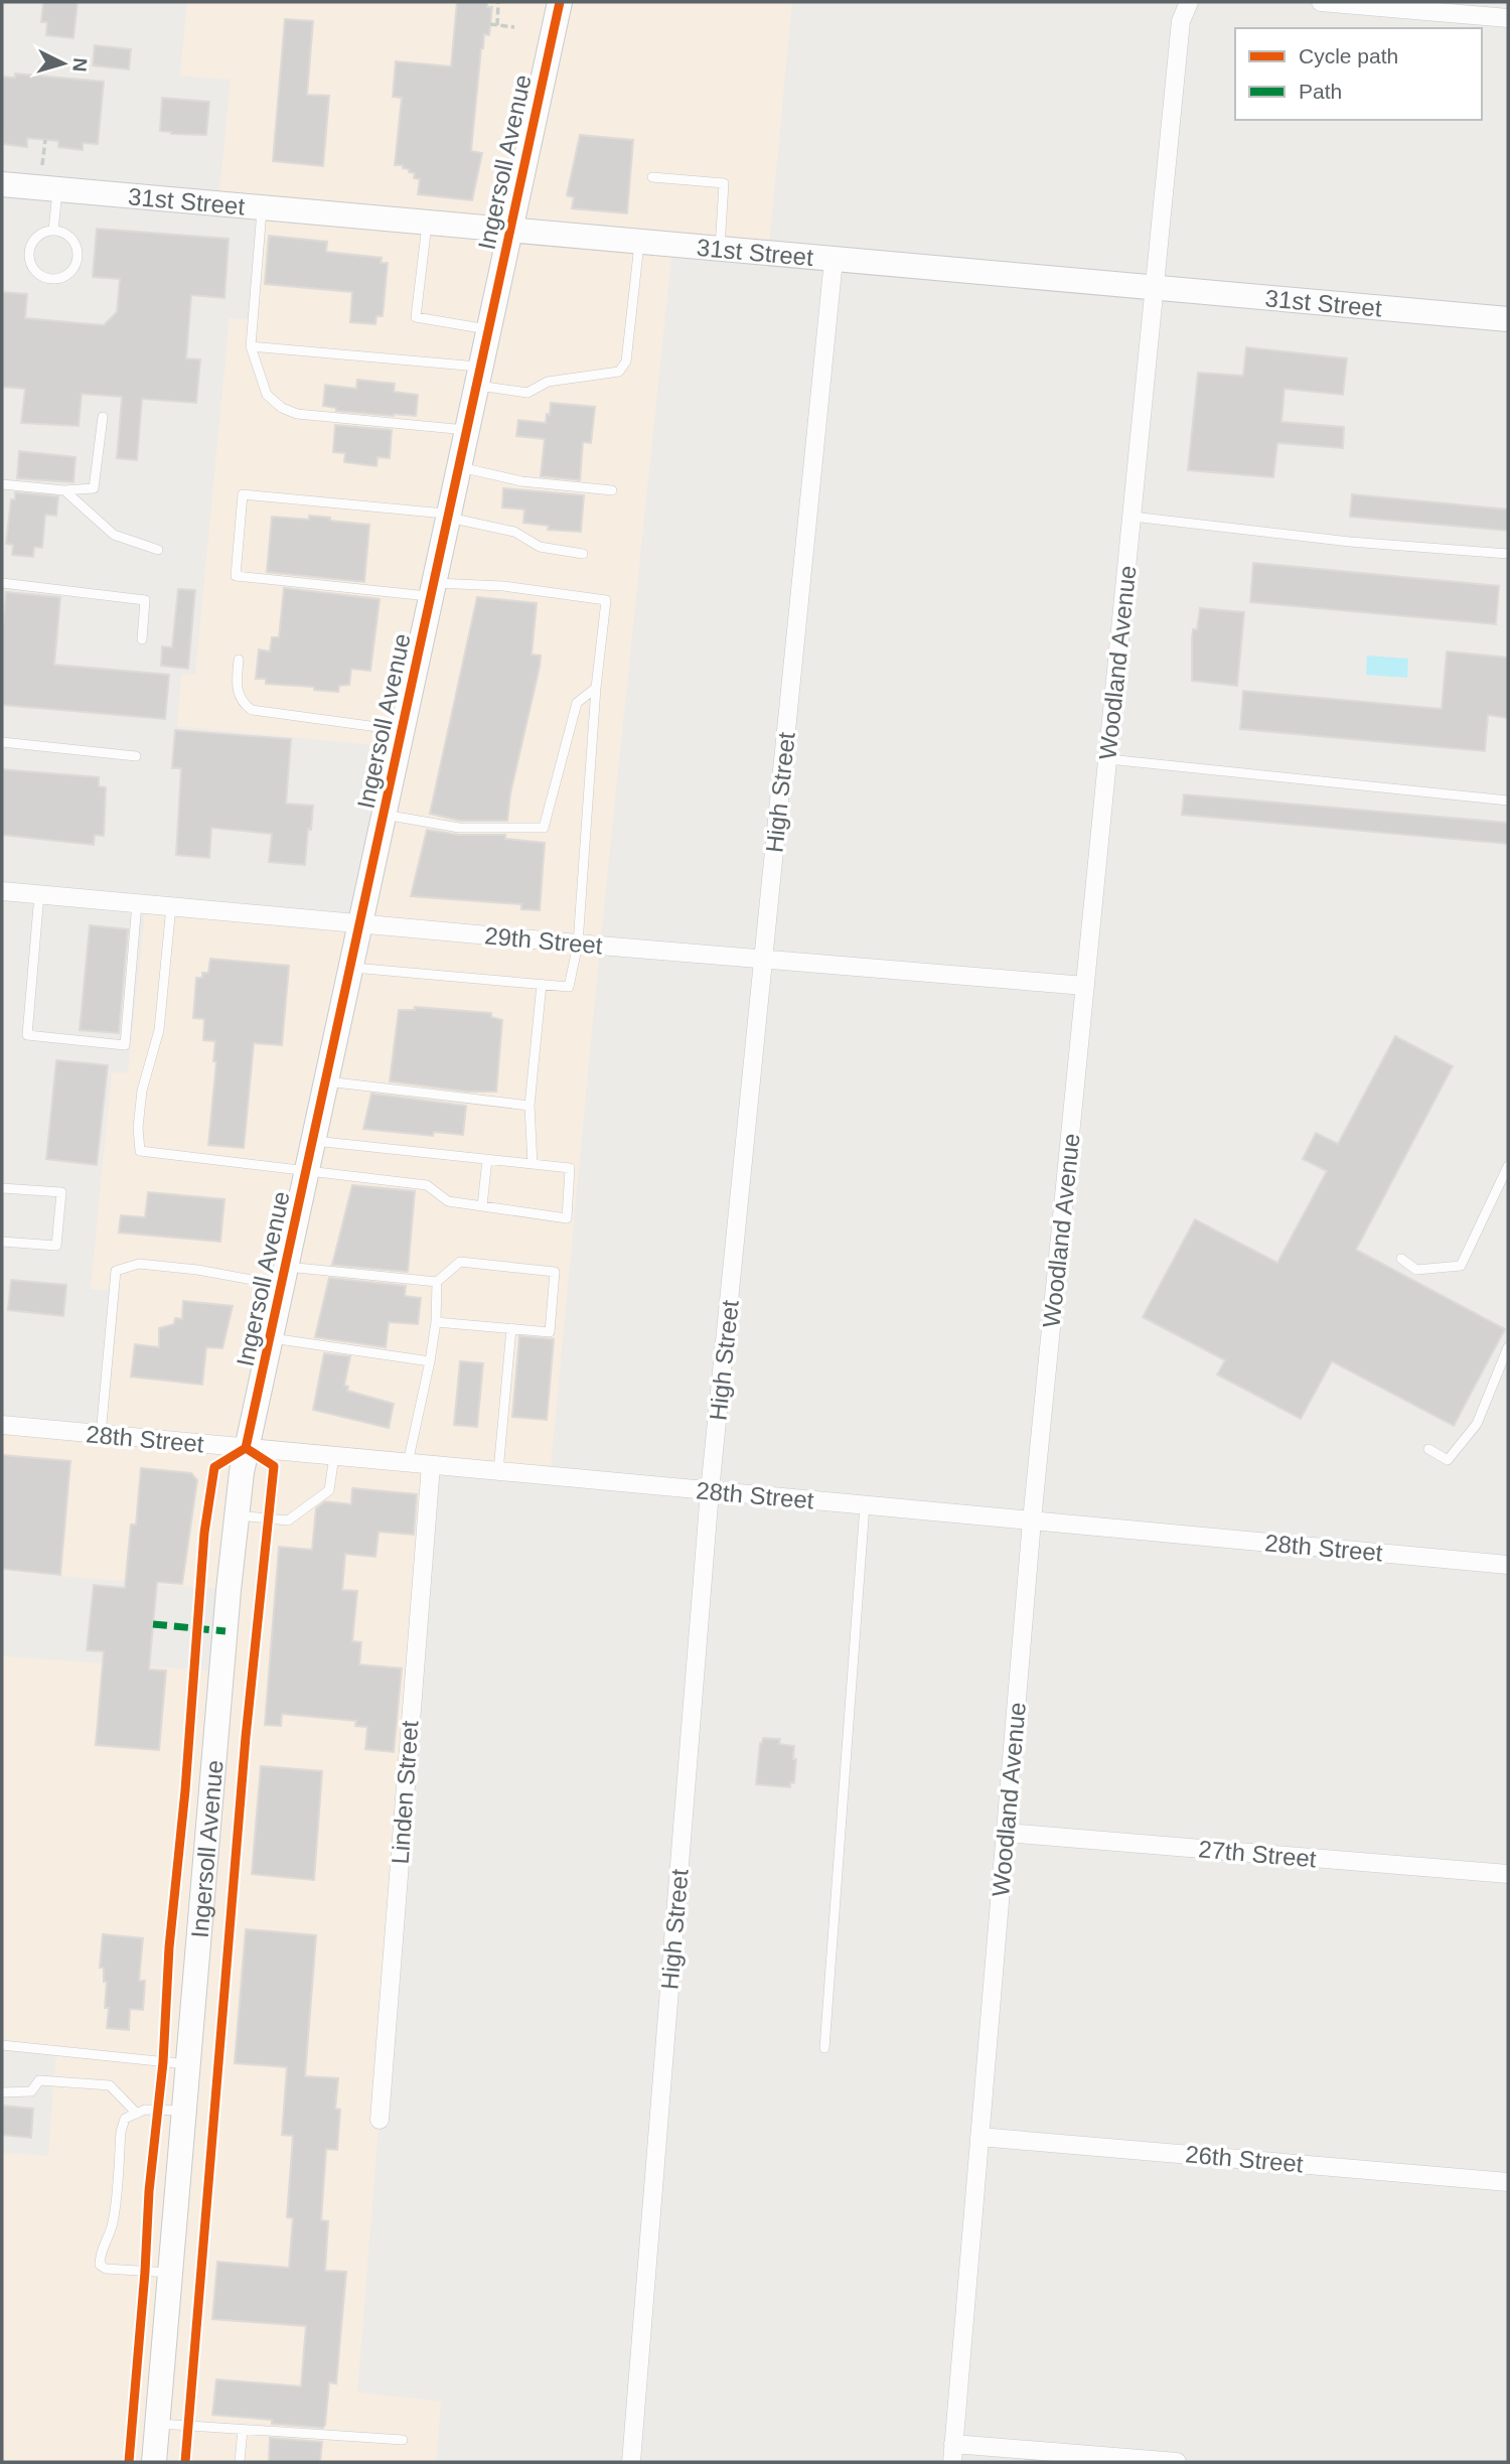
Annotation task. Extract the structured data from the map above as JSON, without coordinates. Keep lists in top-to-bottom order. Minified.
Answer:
{"streets":{"main road":["Ingersoll Avenue","31st Street"],"street":["Woodland Avenue","High Street","29th Street","28th Street","Linden Street","27th Street","26th Street"]},"crossings":[["Ingersoll Avenue","31st Street"],["Ingersoll Avenue","29th Street"],["Ingersoll Avenue","28th Street"],["31st Street","Woodland Avenue"],["31st Street","High Street"],["Woodland Avenue","29th Street"],["Woodland Avenue","28th Street"],["Woodland Avenue","27th Street"],["Woodland Avenue","26th Street"],["High Street","29th Street"],["High Street","28th Street"],["28th Street","Linden Street"]],"legend":["Cycle path","Path"],"north":"right"}
